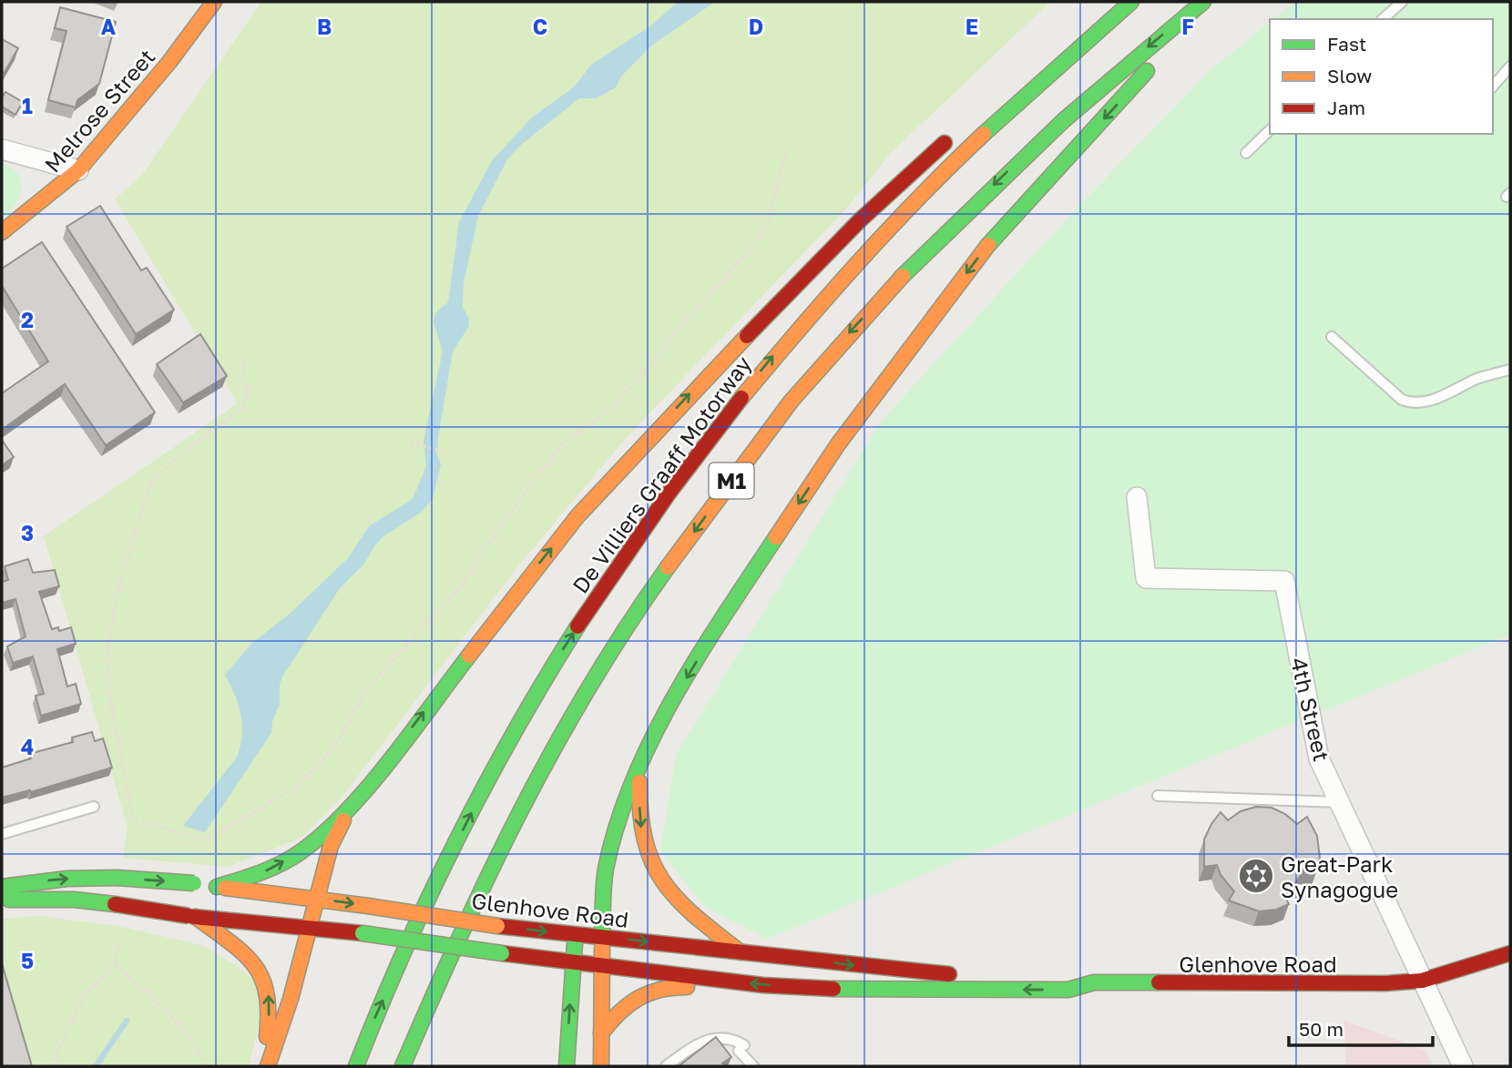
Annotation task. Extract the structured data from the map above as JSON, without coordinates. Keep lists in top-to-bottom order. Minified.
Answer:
{"streets":{"main road":["Melrose Street","De Villiers Graaff Motorway","M1","Glenhove Road"],"street":["4th Street"]},"crossings":[["4th Street","Glenhove Road"]],"places":{"synagogue":["Great-Park Synagogue"]},"legend":["Fast","Slow","Jam"],"scale_bar":"50 m","grid":{"columns":["A","B","C","D","E","F"],"rows":["1","2","3","4","5"]}}
